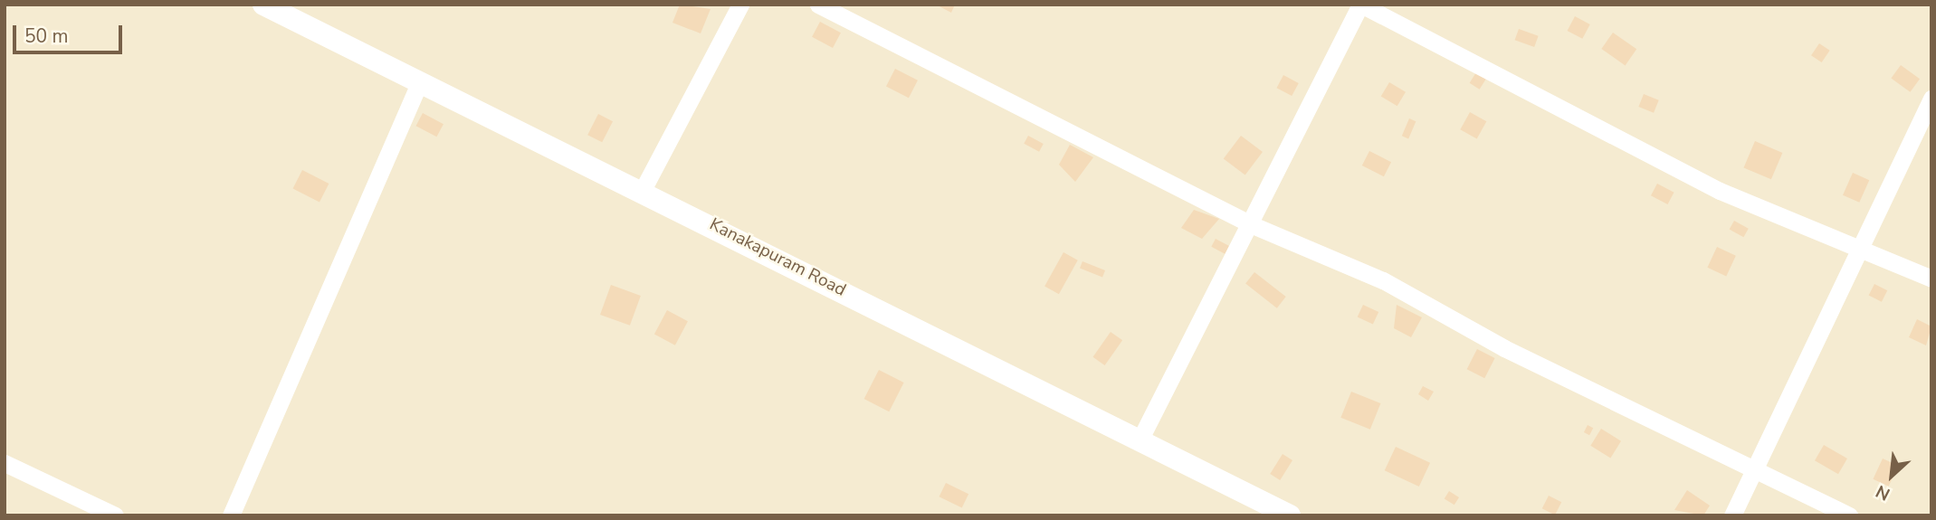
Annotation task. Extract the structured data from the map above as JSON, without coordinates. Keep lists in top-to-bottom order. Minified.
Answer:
{"streets":{"street":["Kanakapuram Road"]},"scale_bar":"50 m","north":"bottom left"}
